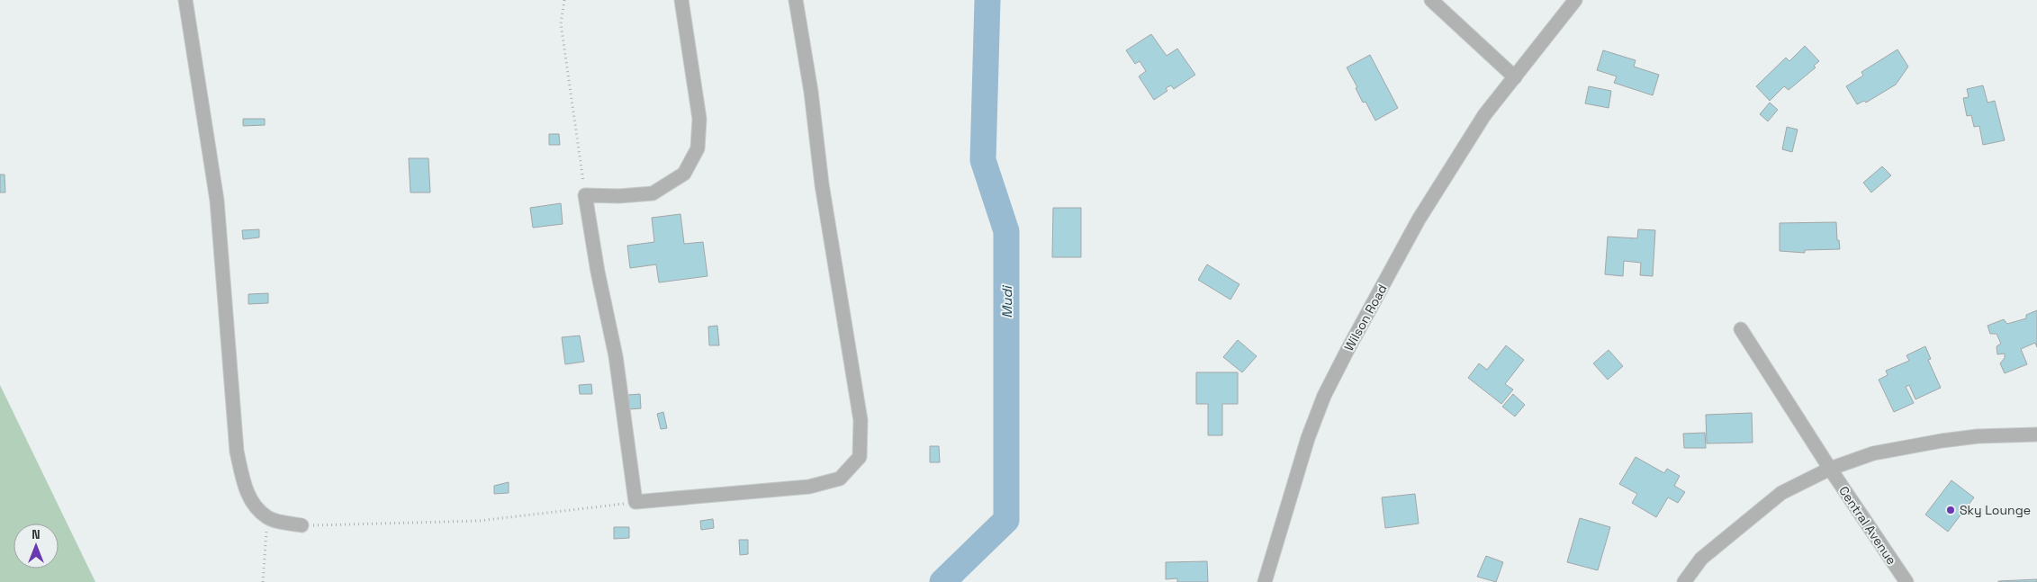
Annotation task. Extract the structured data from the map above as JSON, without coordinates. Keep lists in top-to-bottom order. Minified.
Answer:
{"streets":{"street":["Wilson Road","Central Avenue"]},"water":["Mudi"],"places":["Sky Lounge"],"north":"top"}
